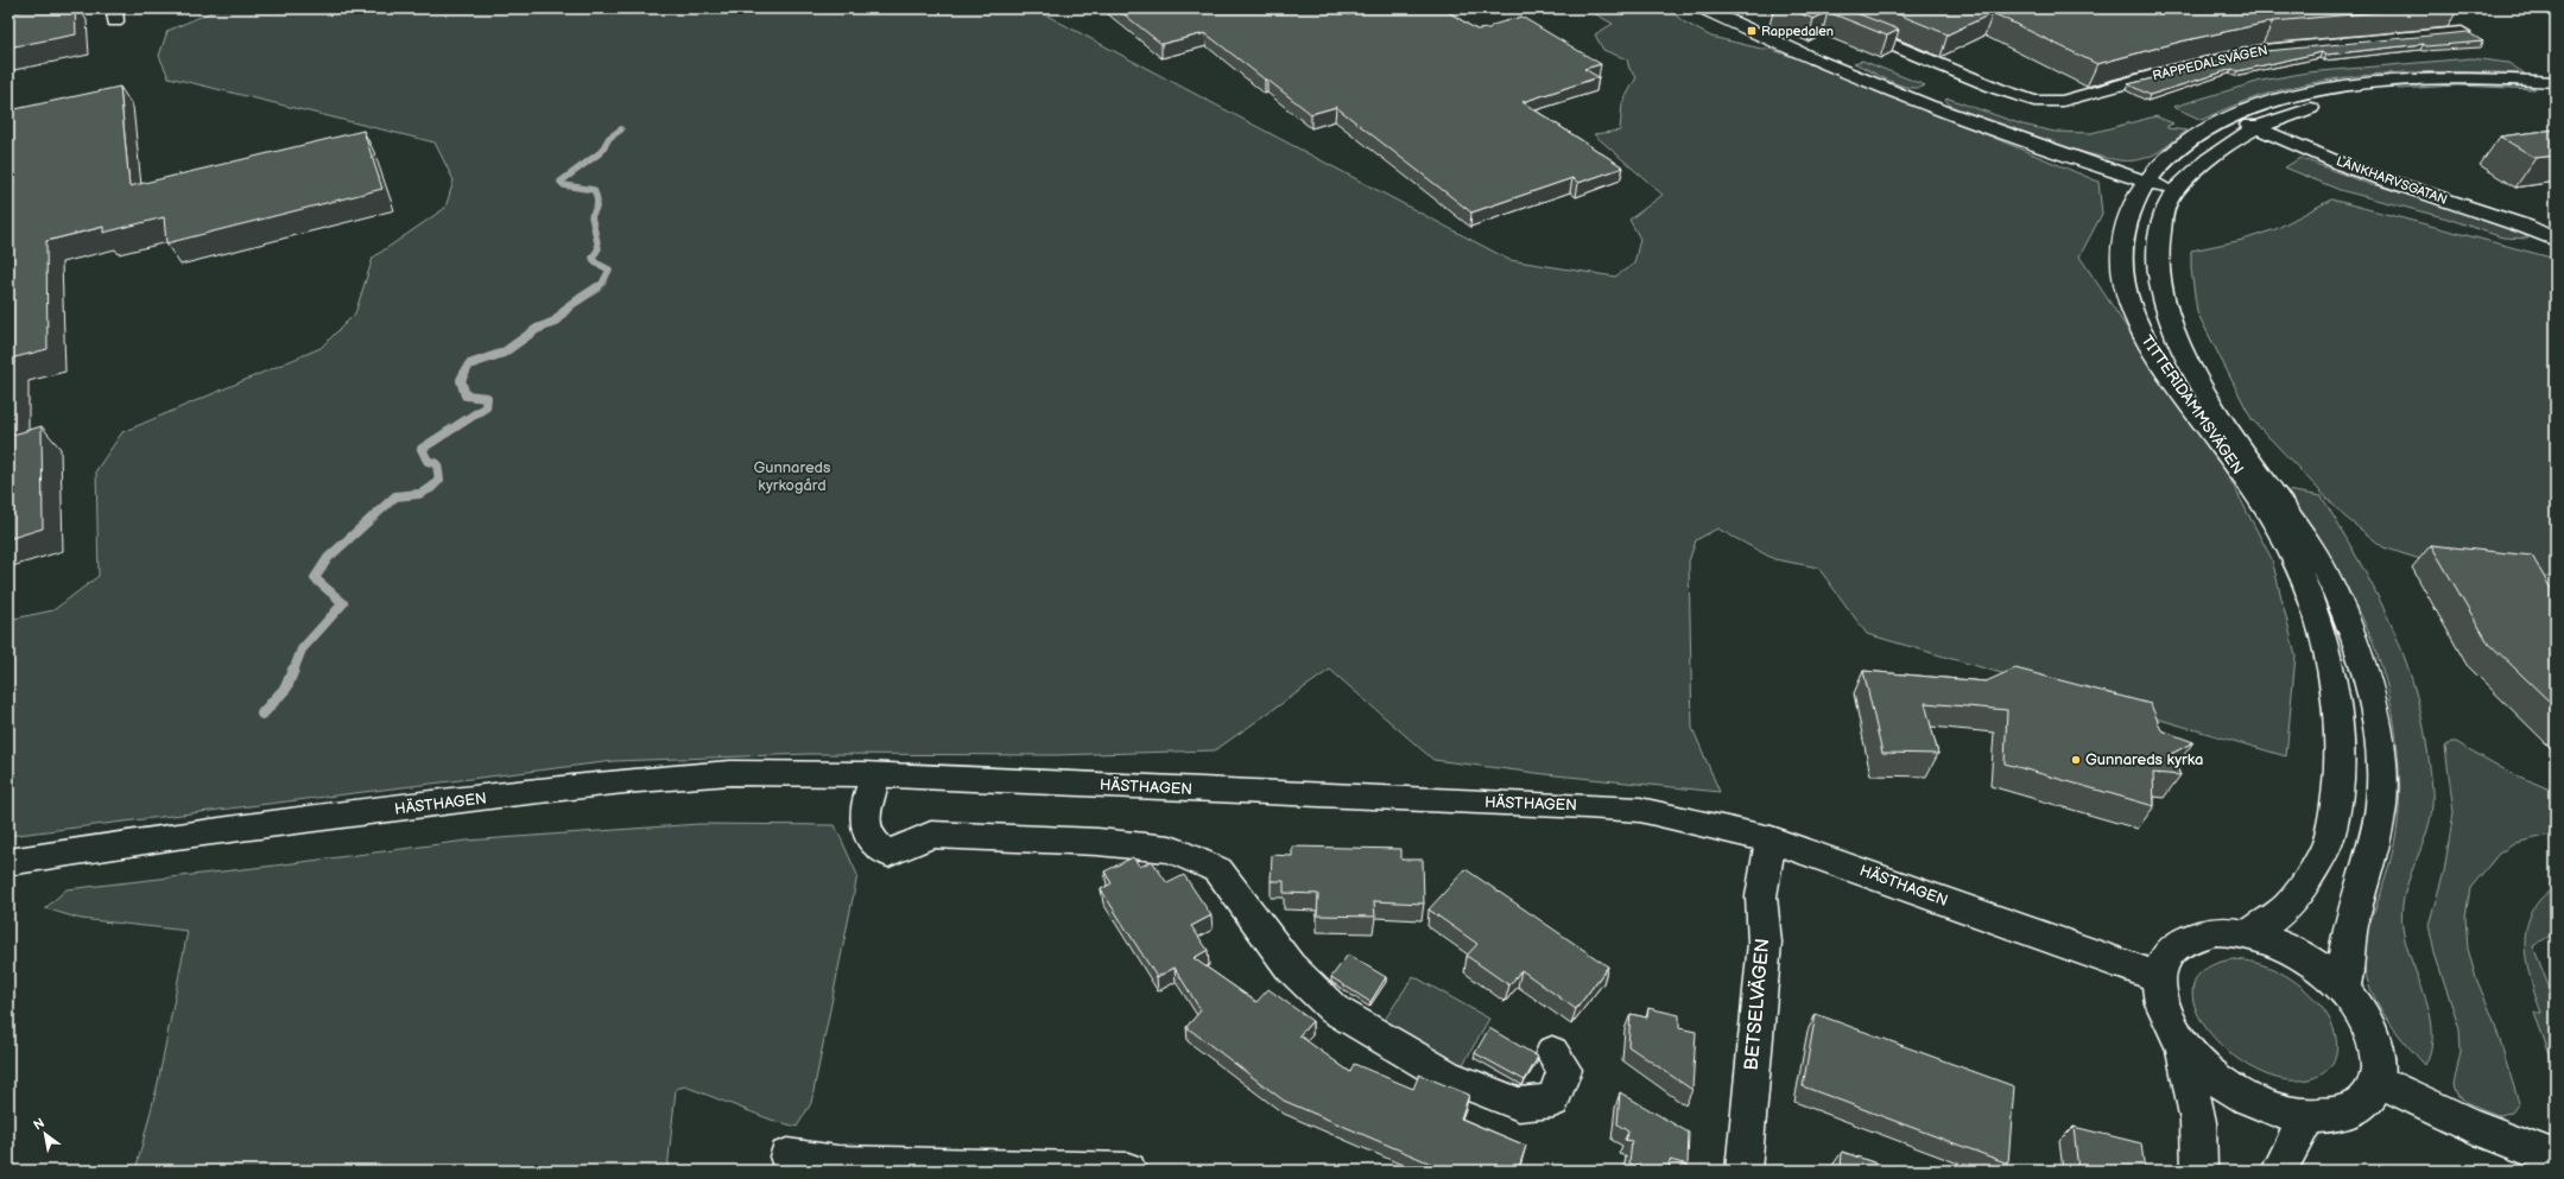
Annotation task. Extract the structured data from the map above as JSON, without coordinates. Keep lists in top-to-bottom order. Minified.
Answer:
{"streets":{"street":["RAPPEDALSVÄGEN","LÄNKHARVSGATAN","TITTERIDAMMSVÄGEN","HÄSTHAGEN","BETSELVÄGEN"]},"crossings":[["LÄNKHARVSGATAN","TITTERIDAMMSVÄGEN"],["HÄSTHAGEN","BETSELVÄGEN"]],"parks":["Gunnareds kyrkogård"],"places":{"transit":["Rappedalen"],"other":["Gunnareds kyrka"]},"north":"top left"}
